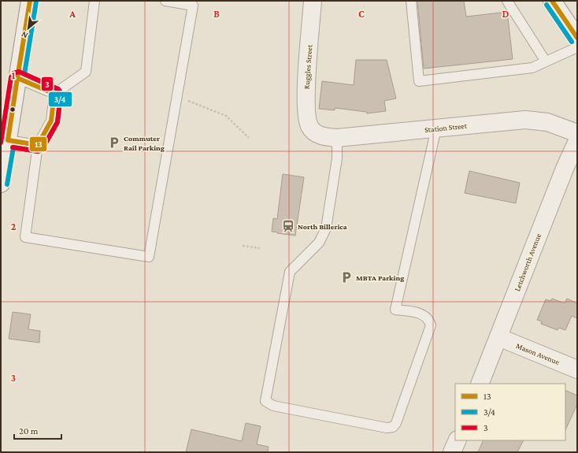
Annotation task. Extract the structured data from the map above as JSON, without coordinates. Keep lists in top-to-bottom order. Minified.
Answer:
{"streets":{"street":["Ruggles Street","Station Street","Letchworth Avenue","Mason Avenue"]},"crossings":[["Ruggles Street","Station Street"],["Letchworth Avenue","Mason Avenue"]],"places":{"parking":["Commuter Rail Parking","MBTA Parking"],"station":["North Billerica"]},"lines":["transit line 13","transit line 3/4","transit line 3"],"legend":["13","3/4","3"],"scale_bar":"20 m","north":"bottom left","grid":{"columns":["A","B","C","D"],"rows":["1","2","3"]}}
